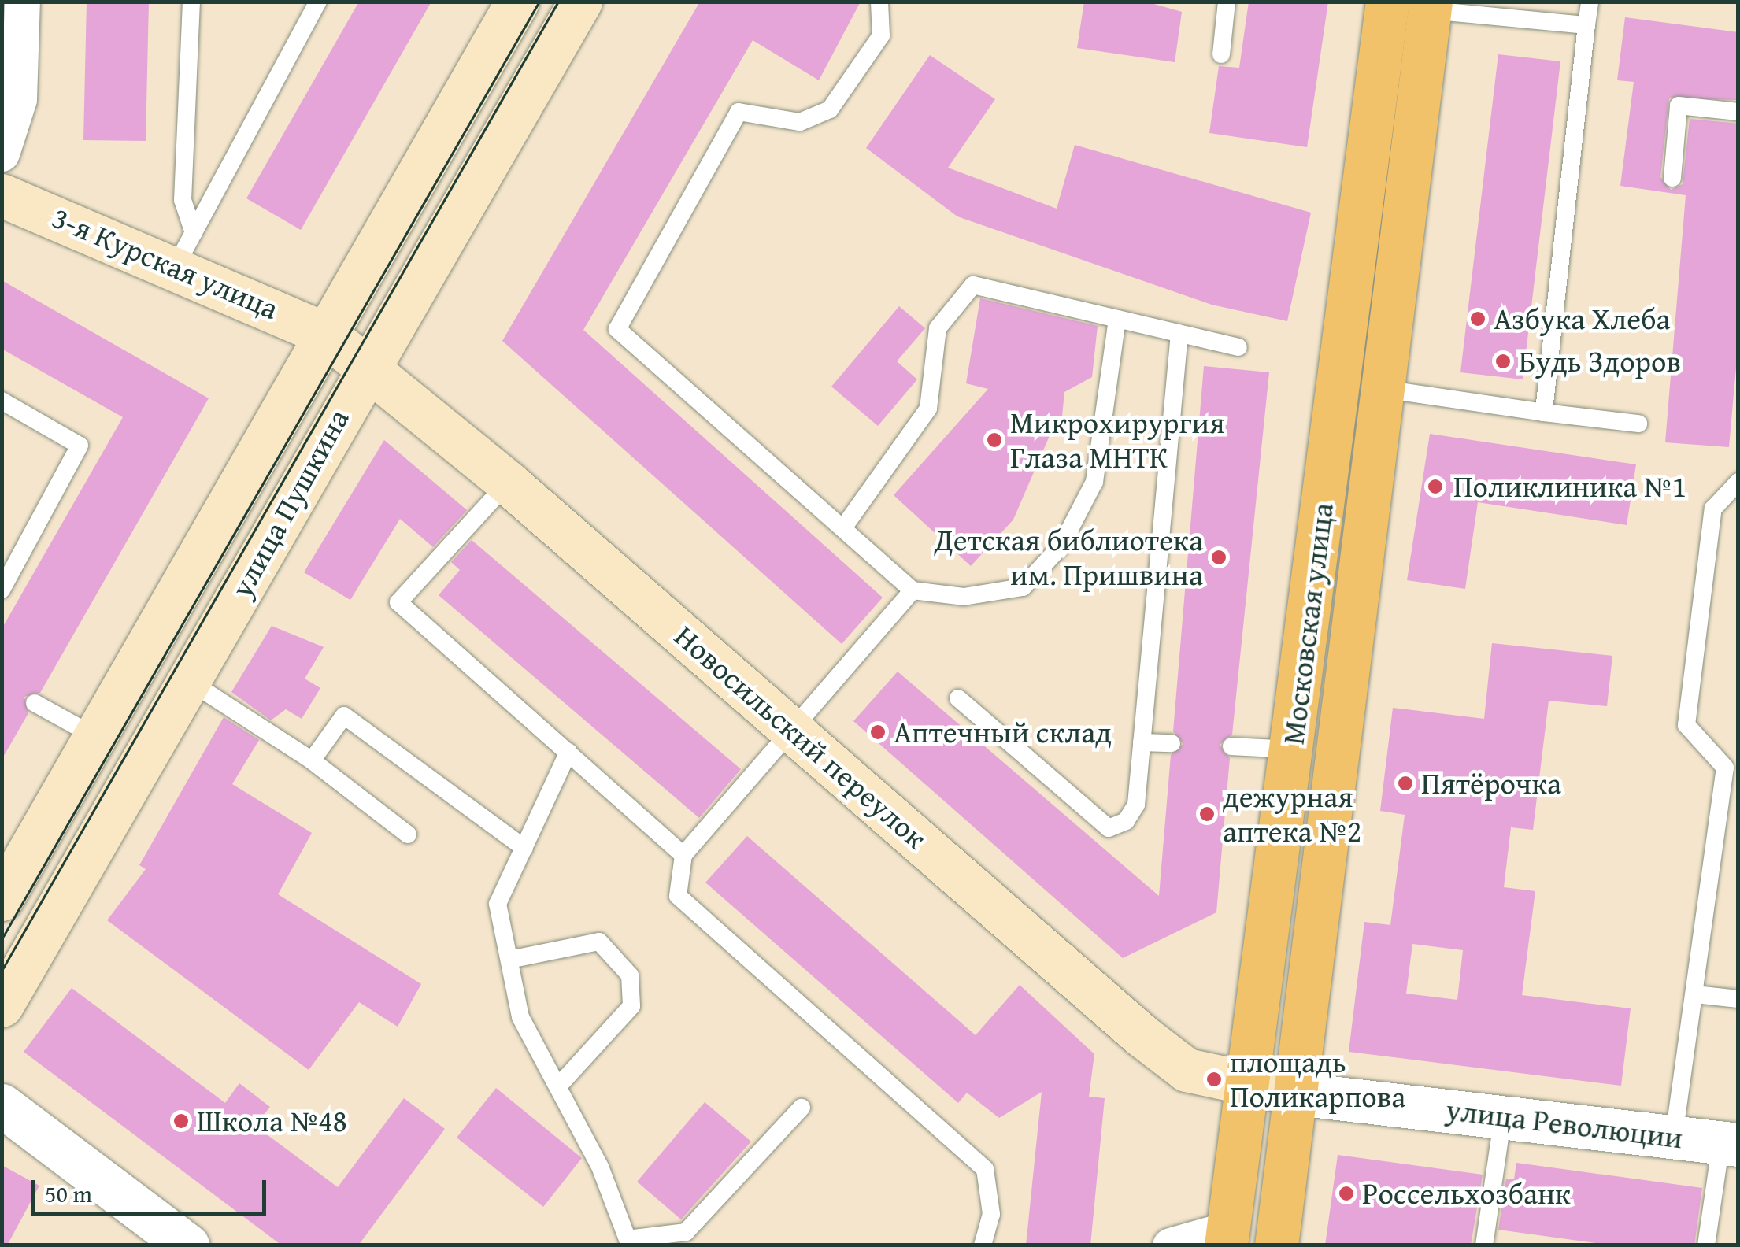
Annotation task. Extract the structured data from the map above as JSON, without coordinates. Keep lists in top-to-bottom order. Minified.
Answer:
{"streets":{"main road":["3-я Курская улица","улица Пушкина","Московская улица","Новосильский переулок"],"street":["улица Революции"]},"crossings":[["3-я Курская улица","улица Пушкина"],["3-я Курская улица","Новосильский переулок"],["улица Пушкина","Новосильский переулок"],["Московская улица","Новосильский переулок"],["Московская улица","улица Революции"],["Новосильский переулок","улица Революции"]],"places":["Азбука Хлеба","Будь Здоров","Микрохирургия Глаза МНТК","Поликлиника №1","Детская библиотека им. Пришвина","Аптечный склад","Пятёрочка","дежурная аптека №2","площадь Поликарпова","Школа №48","Россельхозбанк"],"scale_bar":"50 m"}
